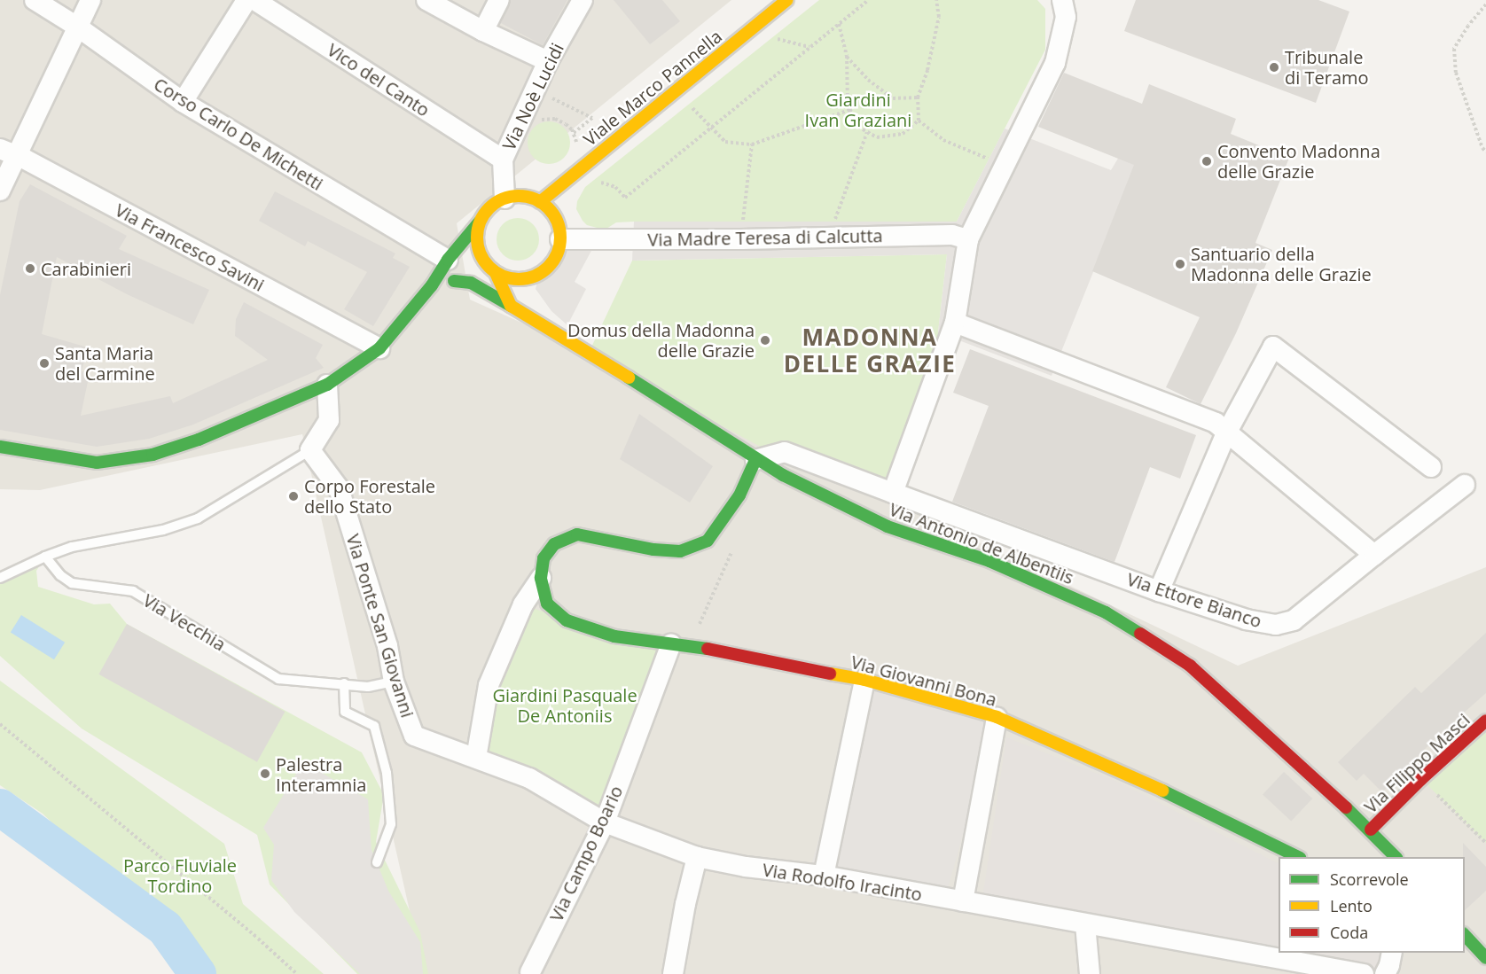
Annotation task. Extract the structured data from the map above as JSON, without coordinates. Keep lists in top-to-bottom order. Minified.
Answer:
{"streets":{"main road":["Viale Marco Pannella","Via Antonio de Albentiis","Via Giovanni Bona","Via Filippo Masci"],"street":["Vico del Canto","Via Noè Lucidi","Corso Carlo De Michetti","Via Madre Teresa di Calcutta","Via Francesco Savini","Via Ettore Bianco","Via Ponte San Giovanni","Via Campo Boario","Via Rodolfo Iracinto"],"lane":["Via Vecchia"]},"crossings":[["Vico del Canto","Via Noè Lucidi"],["Viale Marco Pannella","Via Noè Lucidi"],["Viale Marco Pannella","Via Madre Teresa di Calcutta"],["Via Noè Lucidi","Via Madre Teresa di Calcutta"],["Via Antonio de Albentiis","Via Ettore Bianco"],["Via Antonio de Albentiis","Via Filippo Masci"],["Via Vecchia","Via Ponte San Giovanni"],["Via Ponte San Giovanni","Via Campo Boario"],["Via Ponte San Giovanni","Via Rodolfo Iracinto"],["Via Giovanni Bona","Via Campo Boario"],["Via Campo Boario","Via Rodolfo Iracinto"]],"districts":["MADONNA DELLE GRAZIE"],"parks":["Giardini Ivan Graziani","Giardini Pasquale De Antoniis","Parco Fluviale Tordino"],"places":["Tribunale di Teramo","Convento Madonna delle Grazie","Santuario della Madonna delle Grazie","Carabinieri","Domus della Madonna delle Grazie","Santa Maria del Carmine","Corpo Forestale dello Stato","Palestra Interamnia"],"legend":["Scorrevole","Lento","Coda"]}
